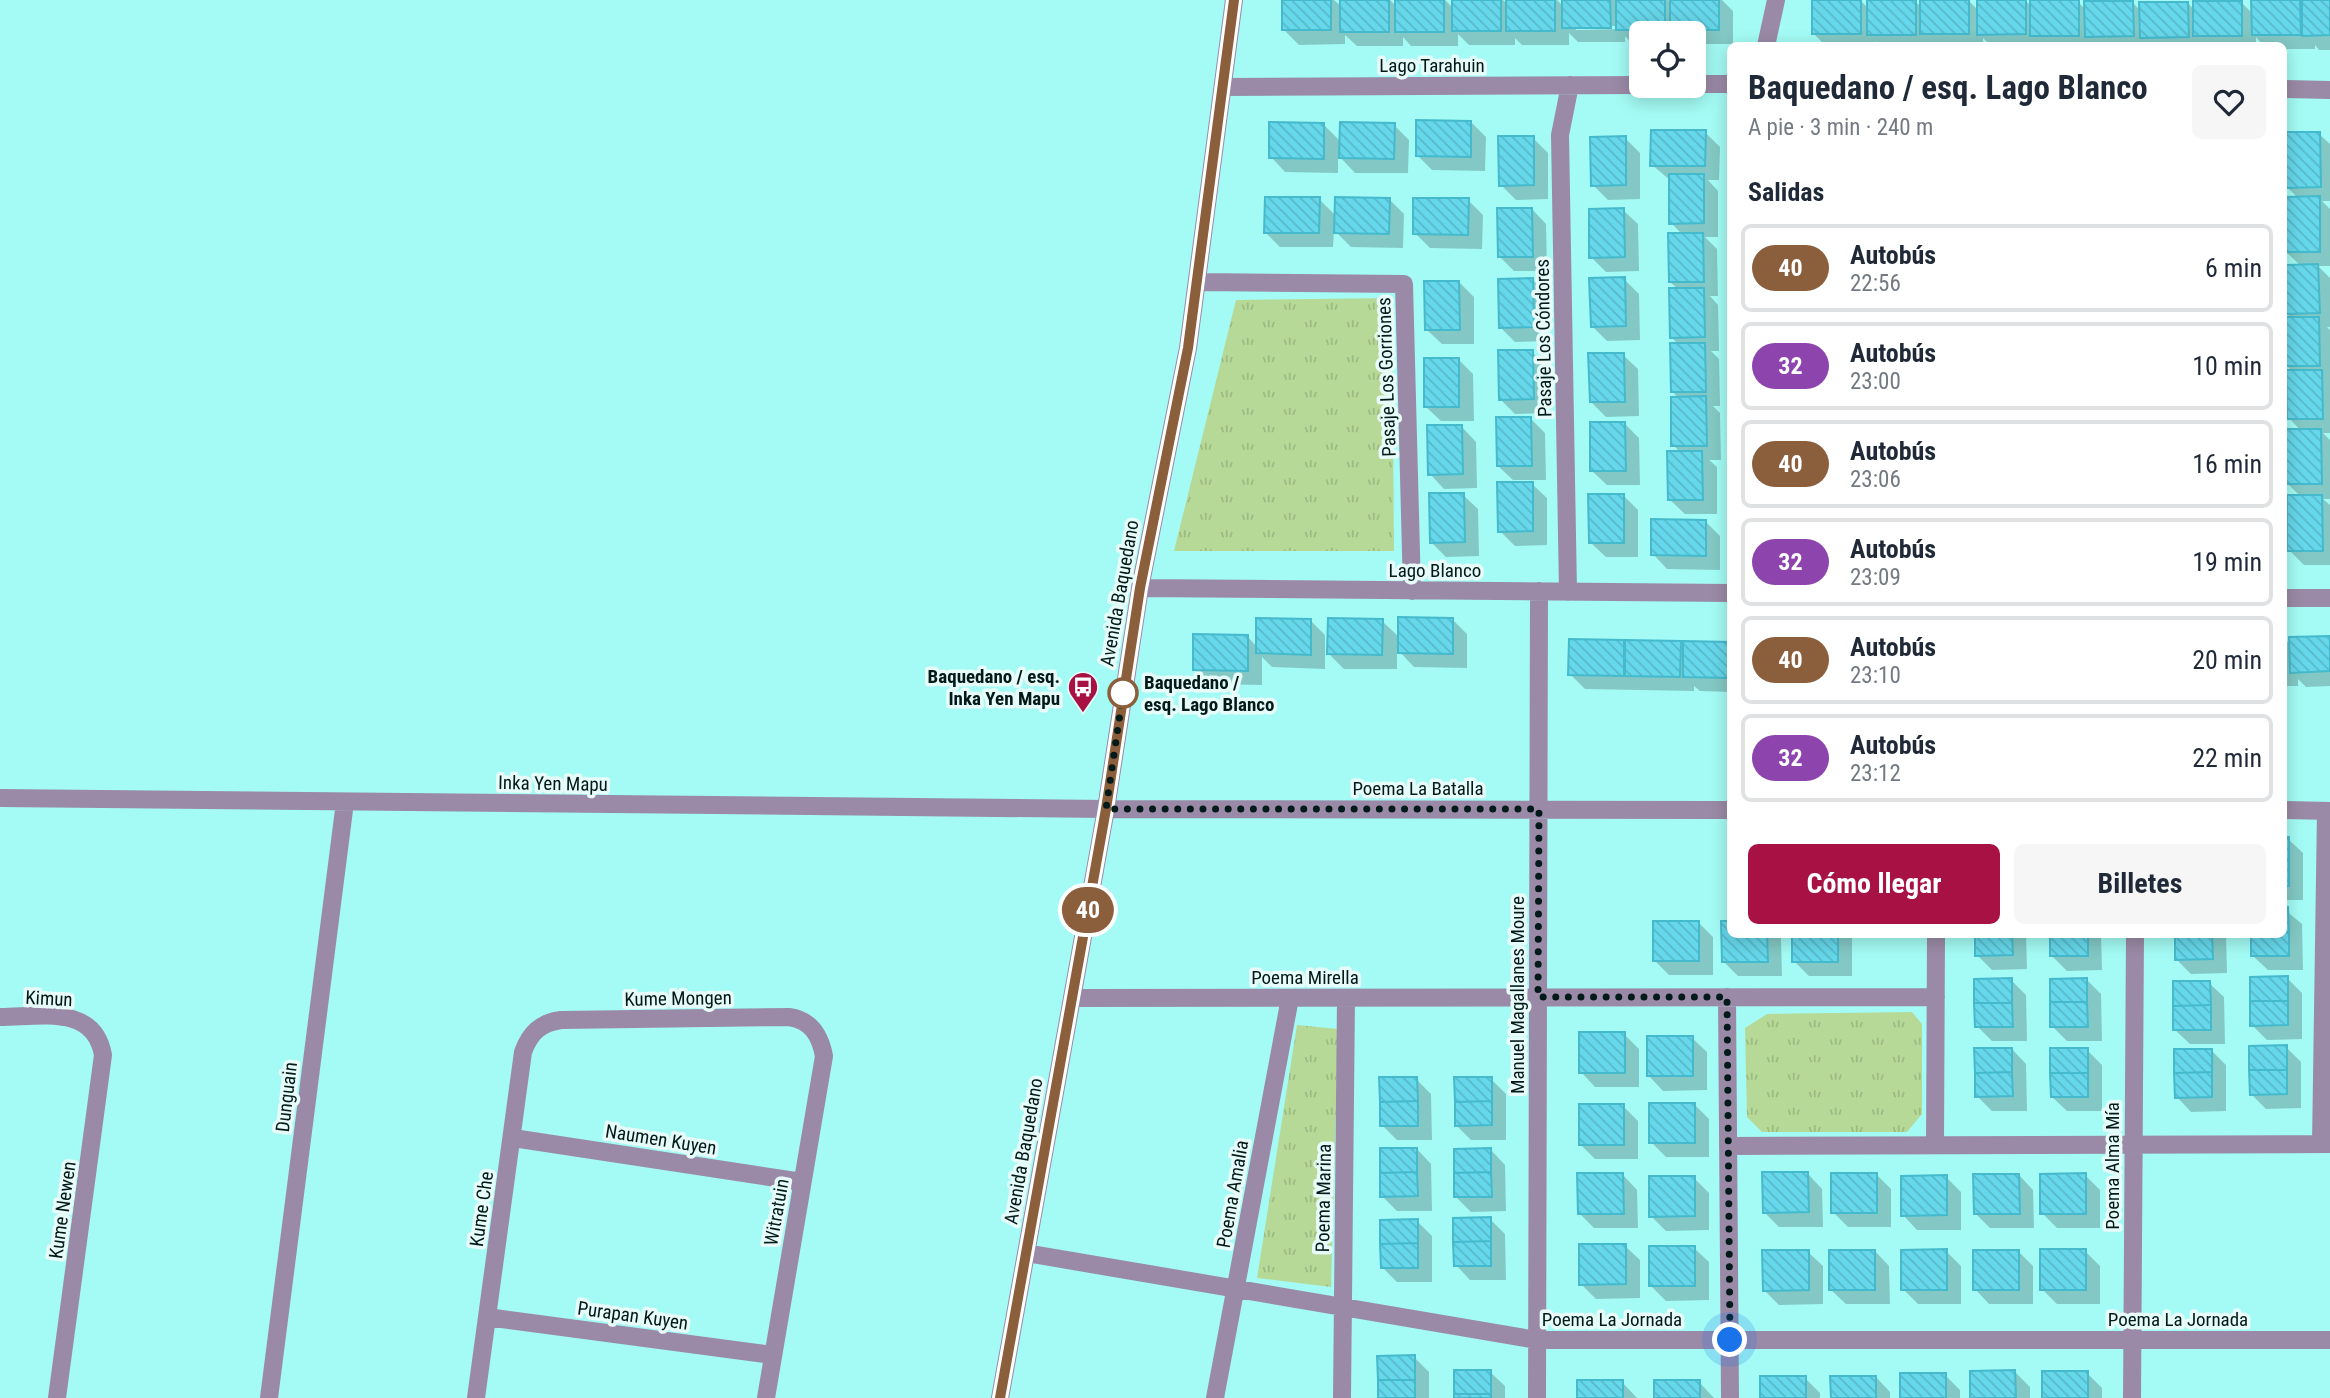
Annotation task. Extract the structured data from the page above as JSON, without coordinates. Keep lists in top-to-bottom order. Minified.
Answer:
{"streets":{"street":["Lago Tarahuin","Pasaje Los Cóndores","Pasaje Los Gorriones","Lago Blanco","Avenida Baquedano","Inka Yen Mapu","Poema La Batalla","Poema Mirella","Manuel Magallanes Moure","Kimun","Kume Mongen","Dunguain","Naumen Kuyen","Poema Alma Mía","Poema Amalia","Poema Marina","Kume Che","Kume Newen","Witratuin","Purapan Kuyen","Poema La Jornada"]},"crossings":[["Lago Tarahuin","Pasaje Los Cóndores"],["Lago Tarahuin","Avenida Baquedano"],["Pasaje Los Cóndores","Lago Blanco"],["Pasaje Los Gorriones","Lago Blanco"],["Pasaje Los Gorriones","Avenida Baquedano"],["Lago Blanco","Avenida Baquedano"],["Lago Blanco","Manuel Magallanes Moure"],["Avenida Baquedano","Inka Yen Mapu"],["Avenida Baquedano","Poema La Batalla"],["Avenida Baquedano","Poema Mirella"],["Avenida Baquedano","Poema La Jornada"],["Inka Yen Mapu","Poema La Batalla"],["Inka Yen Mapu","Dunguain"],["Poema La Batalla","Manuel Magallanes Moure"],["Poema Mirella","Manuel Magallanes Moure"],["Poema Mirella","Poema Amalia"],["Poema Mirella","Poema Marina"],["Manuel Magallanes Moure","Poema La Jornada"],["Kimun","Kume Newen"],["Kume Mongen","Kume Che"],["Kume Mongen","Witratuin"],["Naumen Kuyen","Kume Che"],["Naumen Kuyen","Witratuin"],["Poema Alma Mía","Poema La Jornada"],["Poema Amalia","Poema La Jornada"],["Poema Marina","Poema La Jornada"],["Kume Che","Purapan Kuyen"],["Witratuin","Purapan Kuyen"]],"places":{"other":["Baquedano / esq. Lago Blanco"],"bus stop":["Baquedano / esq. Inka Yen Mapu"]},"lines":["bus line 40"],"page":{"on_map":"40","heading":[["Baquedano / esq. Lago Blanco","A pie · 3 min · 240 m"],"Salidas"],"list":[{"mark":"40","name":"Autobús","note":"22:56","value":"6 min"},{"mark":"32","name":"Autobús","note":"23:00","value":"10 min"},{"mark":"40","name":"Autobús","note":"23:06","value":"16 min"},{"mark":"32","name":"Autobús","note":"23:09","value":"19 min"},{"mark":"40","name":"Autobús","note":"23:10","value":"20 min"},{"mark":"32","name":"Autobús","note":"23:12","value":"22 min"}],"buttons":["Cómo llegar","Billetes"]}}
